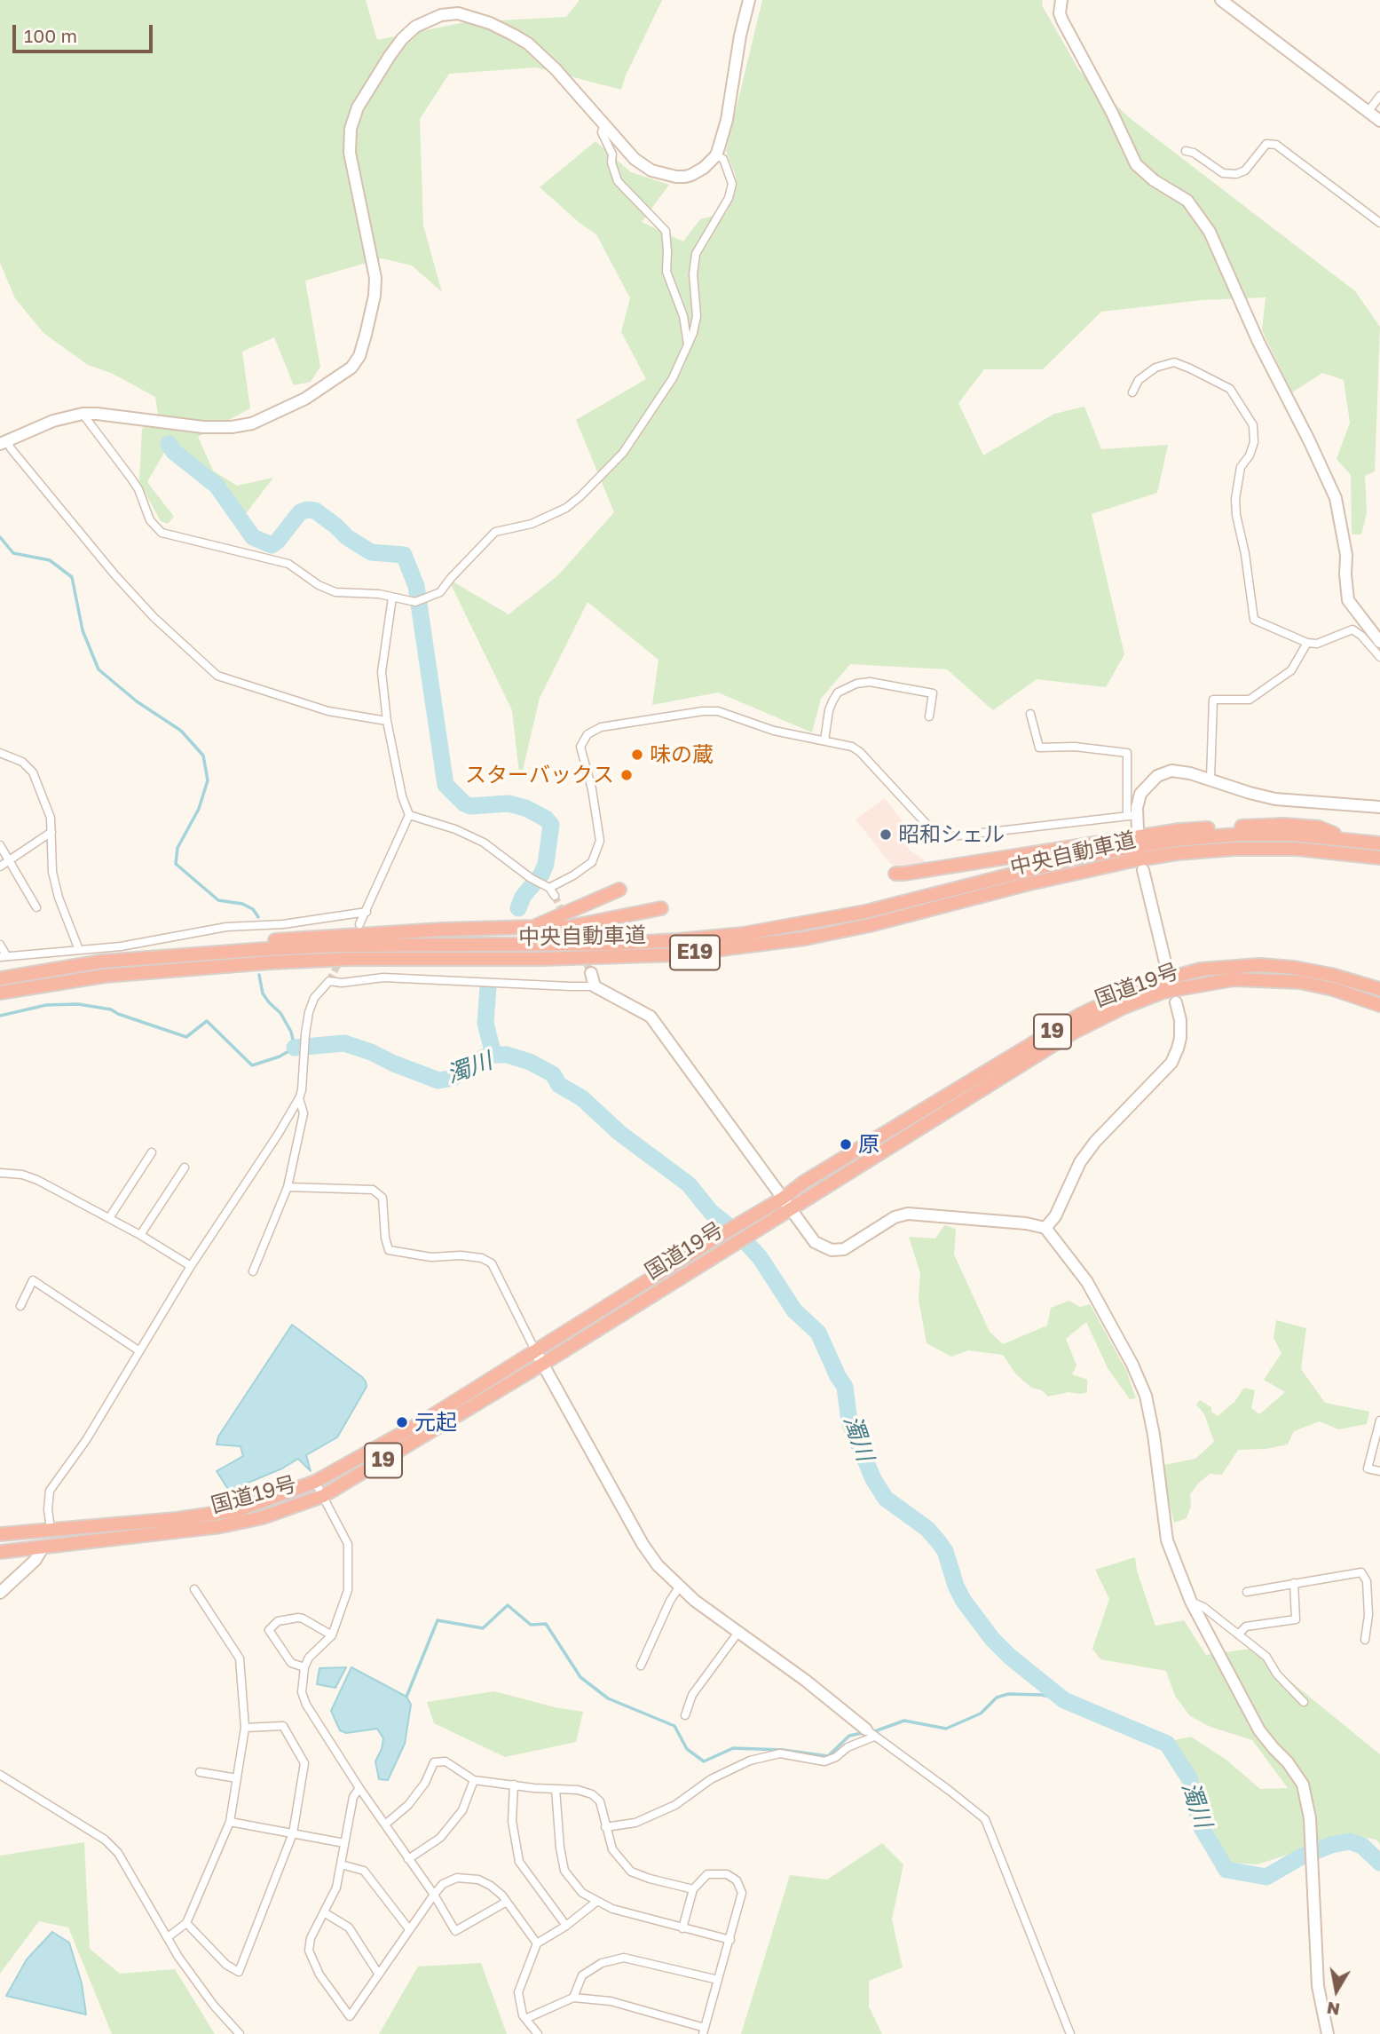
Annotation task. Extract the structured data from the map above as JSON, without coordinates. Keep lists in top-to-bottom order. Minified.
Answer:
{"streets":{"highway":["中央自動車道","E19","国道19号","19"]},"water":["濁川"],"places":["味の蔵","スターバックス","昭和シェル","原","元起"],"scale_bar":"100 m","north":"bottom"}
